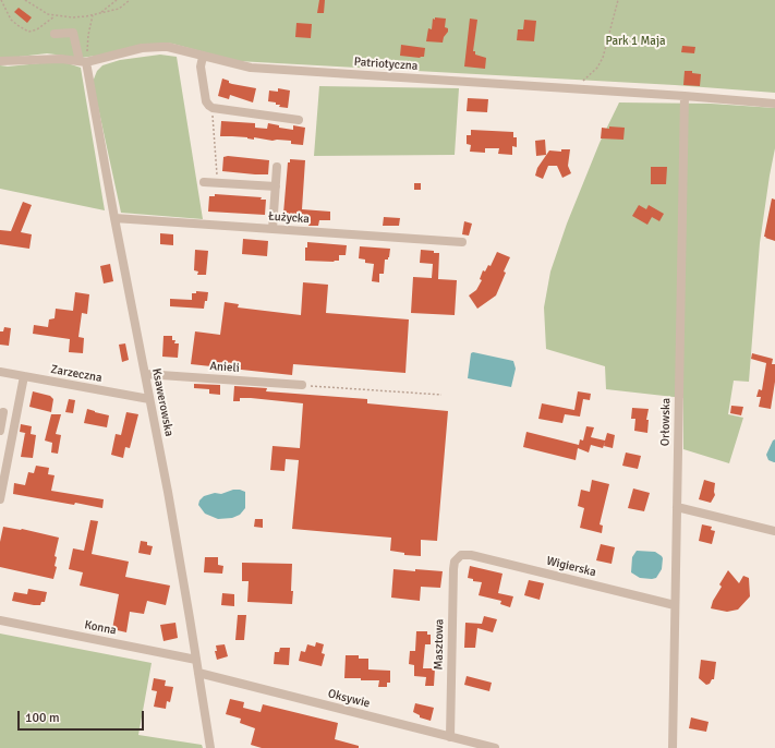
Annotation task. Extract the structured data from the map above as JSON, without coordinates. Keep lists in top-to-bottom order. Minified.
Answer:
{"streets":{"street":["Patriotyczna","Łużycka","Anieli","Zarzeczna","Ksawerowska","Orłowska","Wigierska","Konna","Masztowa","Oksywie"]},"crossings":[["Patriotyczna","Ksawerowska"],["Patriotyczna","Orłowska"],["Łużycka","Ksawerowska"],["Anieli","Ksawerowska"],["Zarzeczna","Ksawerowska"],["Ksawerowska","Konna"],["Ksawerowska","Oksywie"],["Orłowska","Wigierska"],["Wigierska","Masztowa"],["Masztowa","Oksywie"]],"parks":["Park 1 Maja"],"scale_bar":"100 m"}
